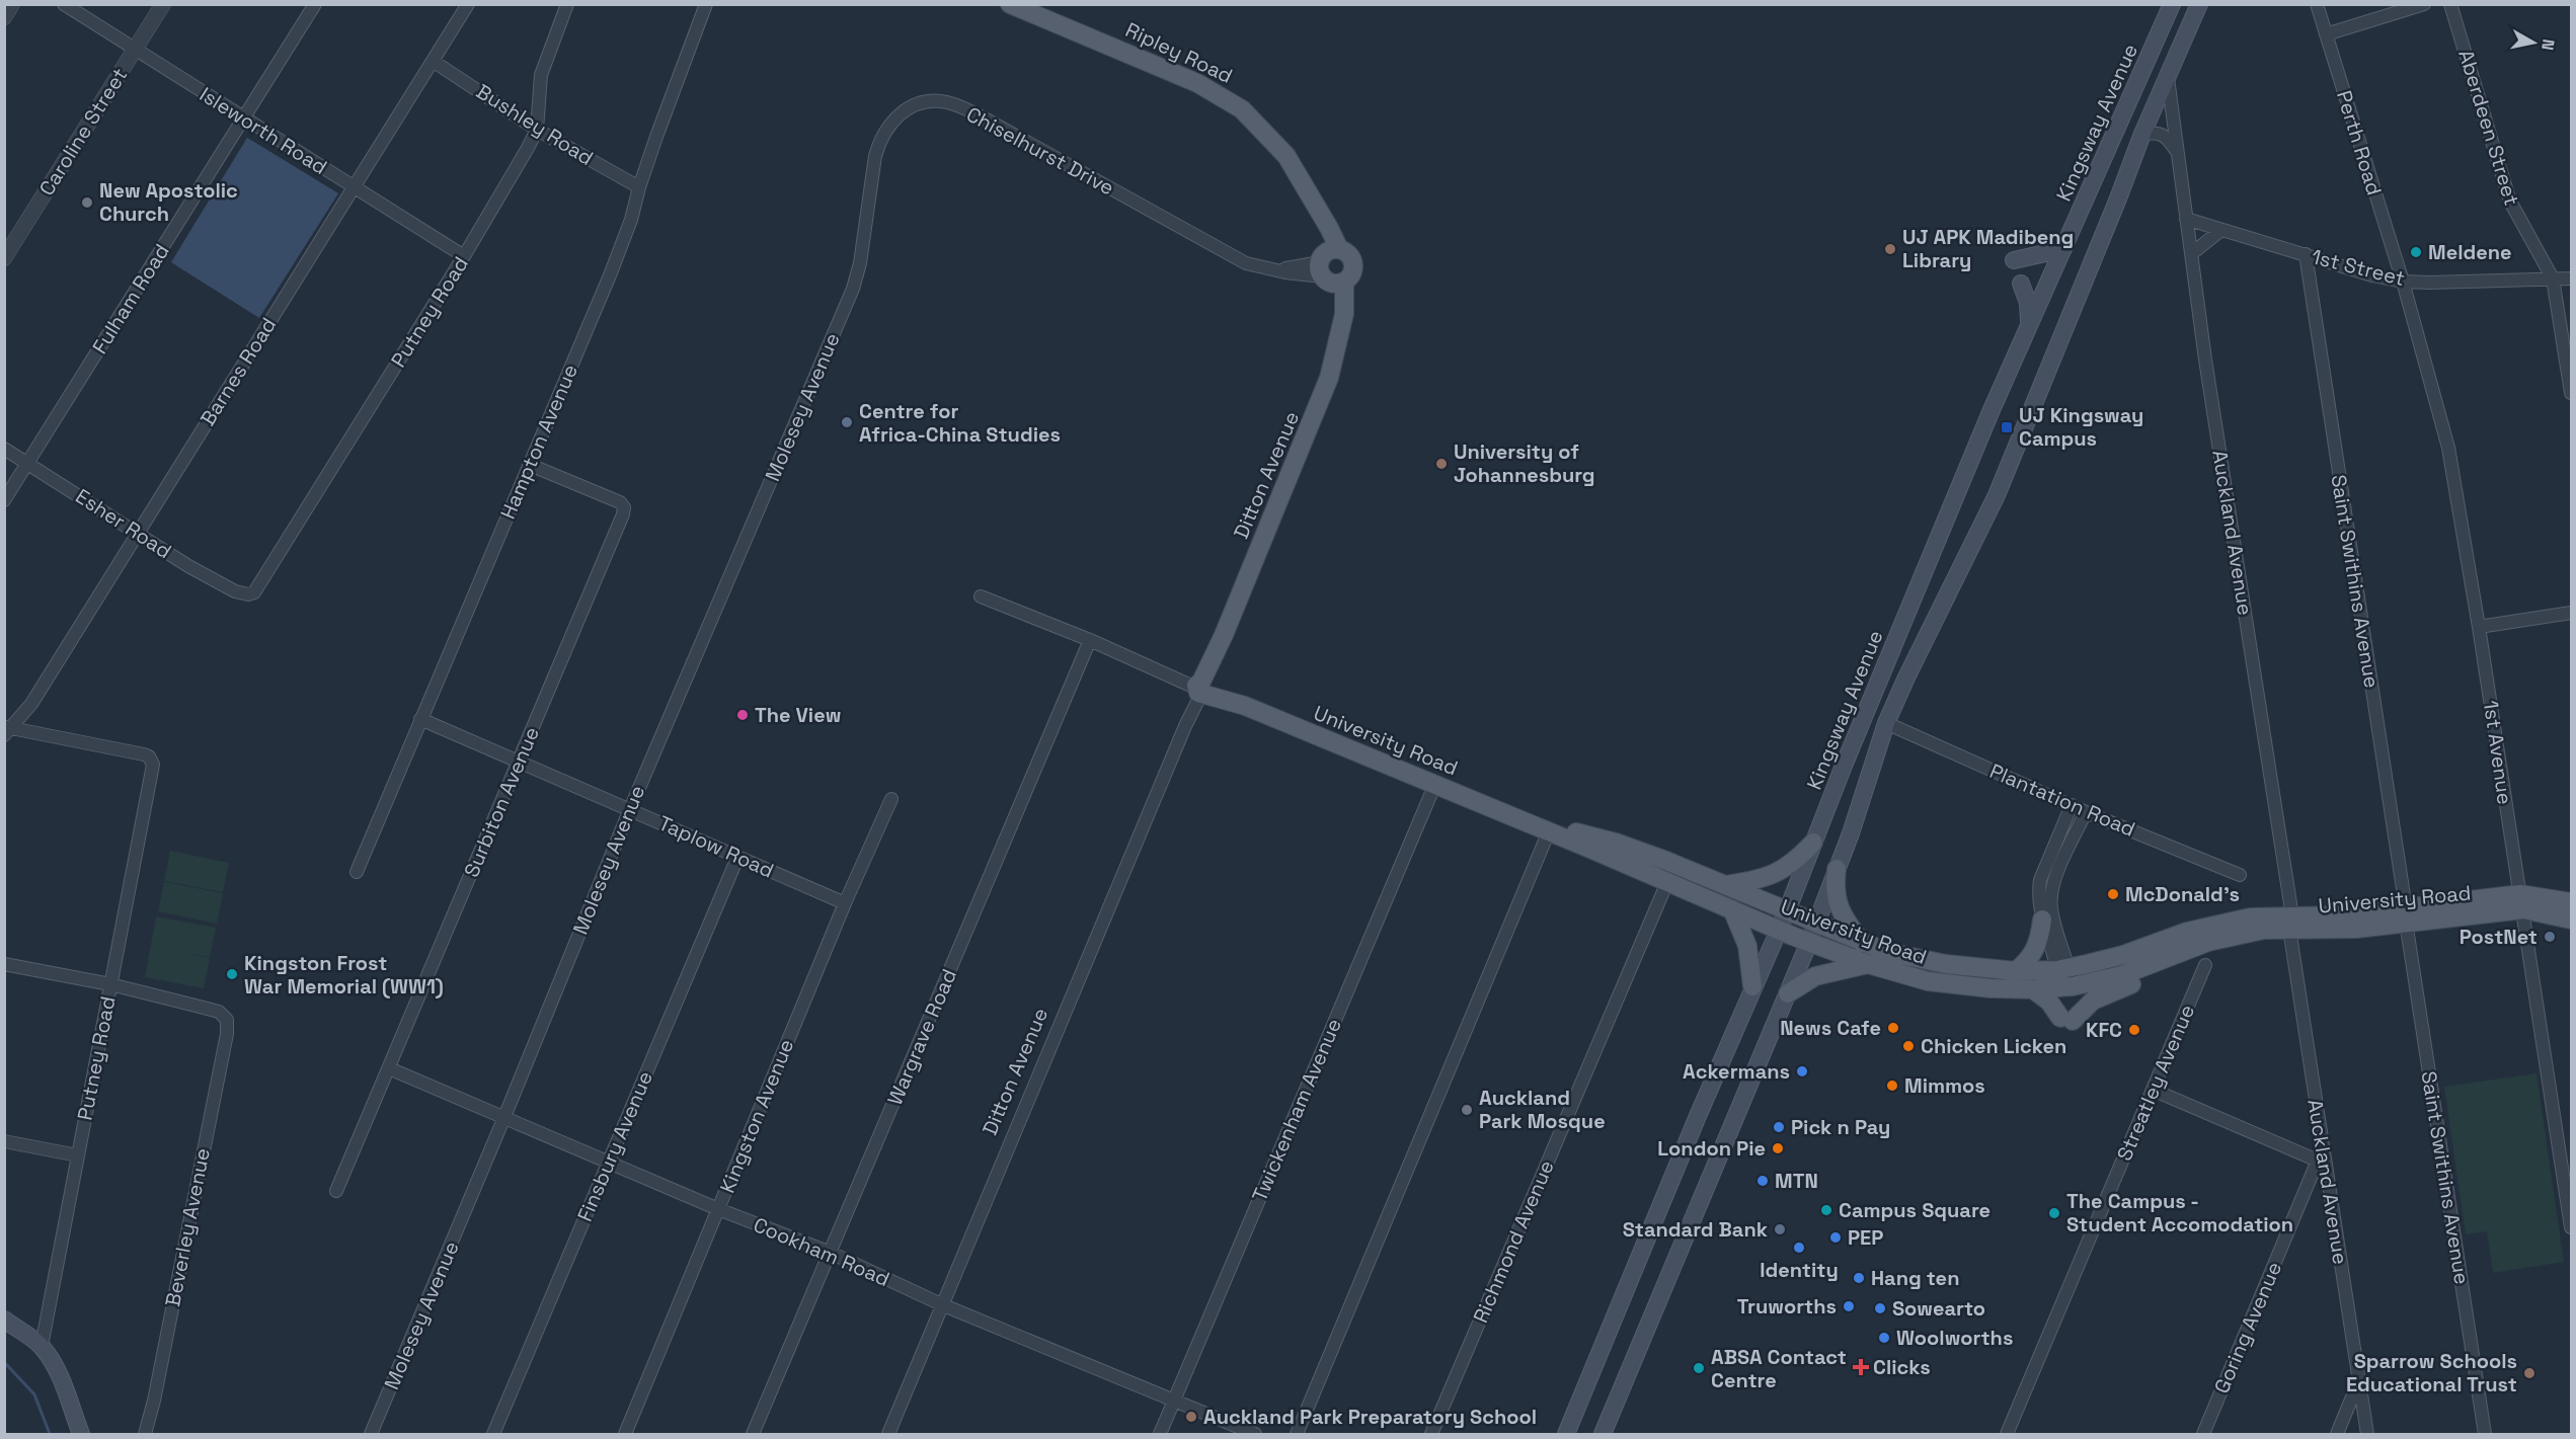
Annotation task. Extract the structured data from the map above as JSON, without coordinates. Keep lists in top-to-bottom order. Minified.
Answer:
{"streets":{"main road":["Ripley Road","Kingsway Avenue","Ditton Avenue","University Road"],"street":["Bushley Road","Aberdeen Street","Isleworth Road","Caroline Street","Perth Road","Chiselhurst Drive","1st Street","Fulham Road","Putney Road","Barnes Road","Molesey Avenue","Hampton Avenue","Esher Road","Auckland Avenue","Saint Swithins Avenue","1st Avenue","Plantation Road","Surbiton Avenue","Taplow Road","Wargrave Road","Streatley Avenue","Twickenham Avenue","Kingston Avenue","Finsbury Avenue","Beverley Avenue","Richmond Avenue","Cookham Road","Goring Avenue"]},"crossings":[["Ripley Road","Chiselhurst Drive"],["Ripley Road","Ditton Avenue"],["Kingsway Avenue","University Road"],["Bushley Road","Putney Road"],["Bushley Road","Barnes Road"],["Bushley Road","Hampton Avenue"],["Aberdeen Street","1st Street"],["Isleworth Road","Caroline Street"],["Isleworth Road","Fulham Road"],["Isleworth Road","Putney Road"],["Isleworth Road","Barnes Road"],["Perth Road","1st Street"],["Perth Road","1st Avenue"],["Chiselhurst Drive","Molesey Avenue"],["Chiselhurst Drive","Ditton Avenue"],["1st Street","Auckland Avenue"],["1st Street","Saint Swithins Avenue"],["1st Street","1st Avenue"],["Fulham Road","Esher Road"],["Putney Road","Barnes Road"],["Putney Road","Esher Road"],["Putney Road","Beverley Avenue"],["Barnes Road","Esher Road"],["Molesey Avenue","Taplow Road"],["Molesey Avenue","Cookham Road"],["Hampton Avenue","Surbiton Avenue"],["Hampton Avenue","Taplow Road"],["Ditton Avenue","University Road"],["Ditton Avenue","Cookham Road"],["Auckland Avenue","University Road"],["Auckland Avenue","Goring Avenue"],["Saint Swithins Avenue","University Road"],["University Road","1st Avenue"],["University Road","Wargrave Road"],["University Road","Twickenham Avenue"],["University Road","Richmond Avenue"],["Surbiton Avenue","Taplow Road"],["Surbiton Avenue","Cookham Road"],["Taplow Road","Kingston Avenue"],["Taplow Road","Finsbury Avenue"],["Wargrave Road","Cookham Road"],["Twickenham Avenue","Cookham Road"],["Kingston Avenue","Cookham Road"],["Finsbury Avenue","Cookham Road"]],"places":{"other":["New Apostolic Church","UJ APK Madibeng Library","Meldene","Centre for Africa-China Studies","University of Johannesburg","The View","McDonald's","PostNet","Kingston Frost War Memorial (WW1)","News Cafe","KFC","Chicken Licken","Ackermans","Mimmos","Auckland Park Mosque","Pick n Pay","London Pie","MTN","Campus Square","The Campus - Student Accomodation","Standard Bank","PEP","Identity","Hang ten","Truworths","Sowearto","Woolworths","ABSA Contact Centre","Sparrow Schools Educational Trust","Auckland Park Preparatory School"],"transit":["UJ Kingsway Campus"],"health":["Clicks"]},"north":"right"}
